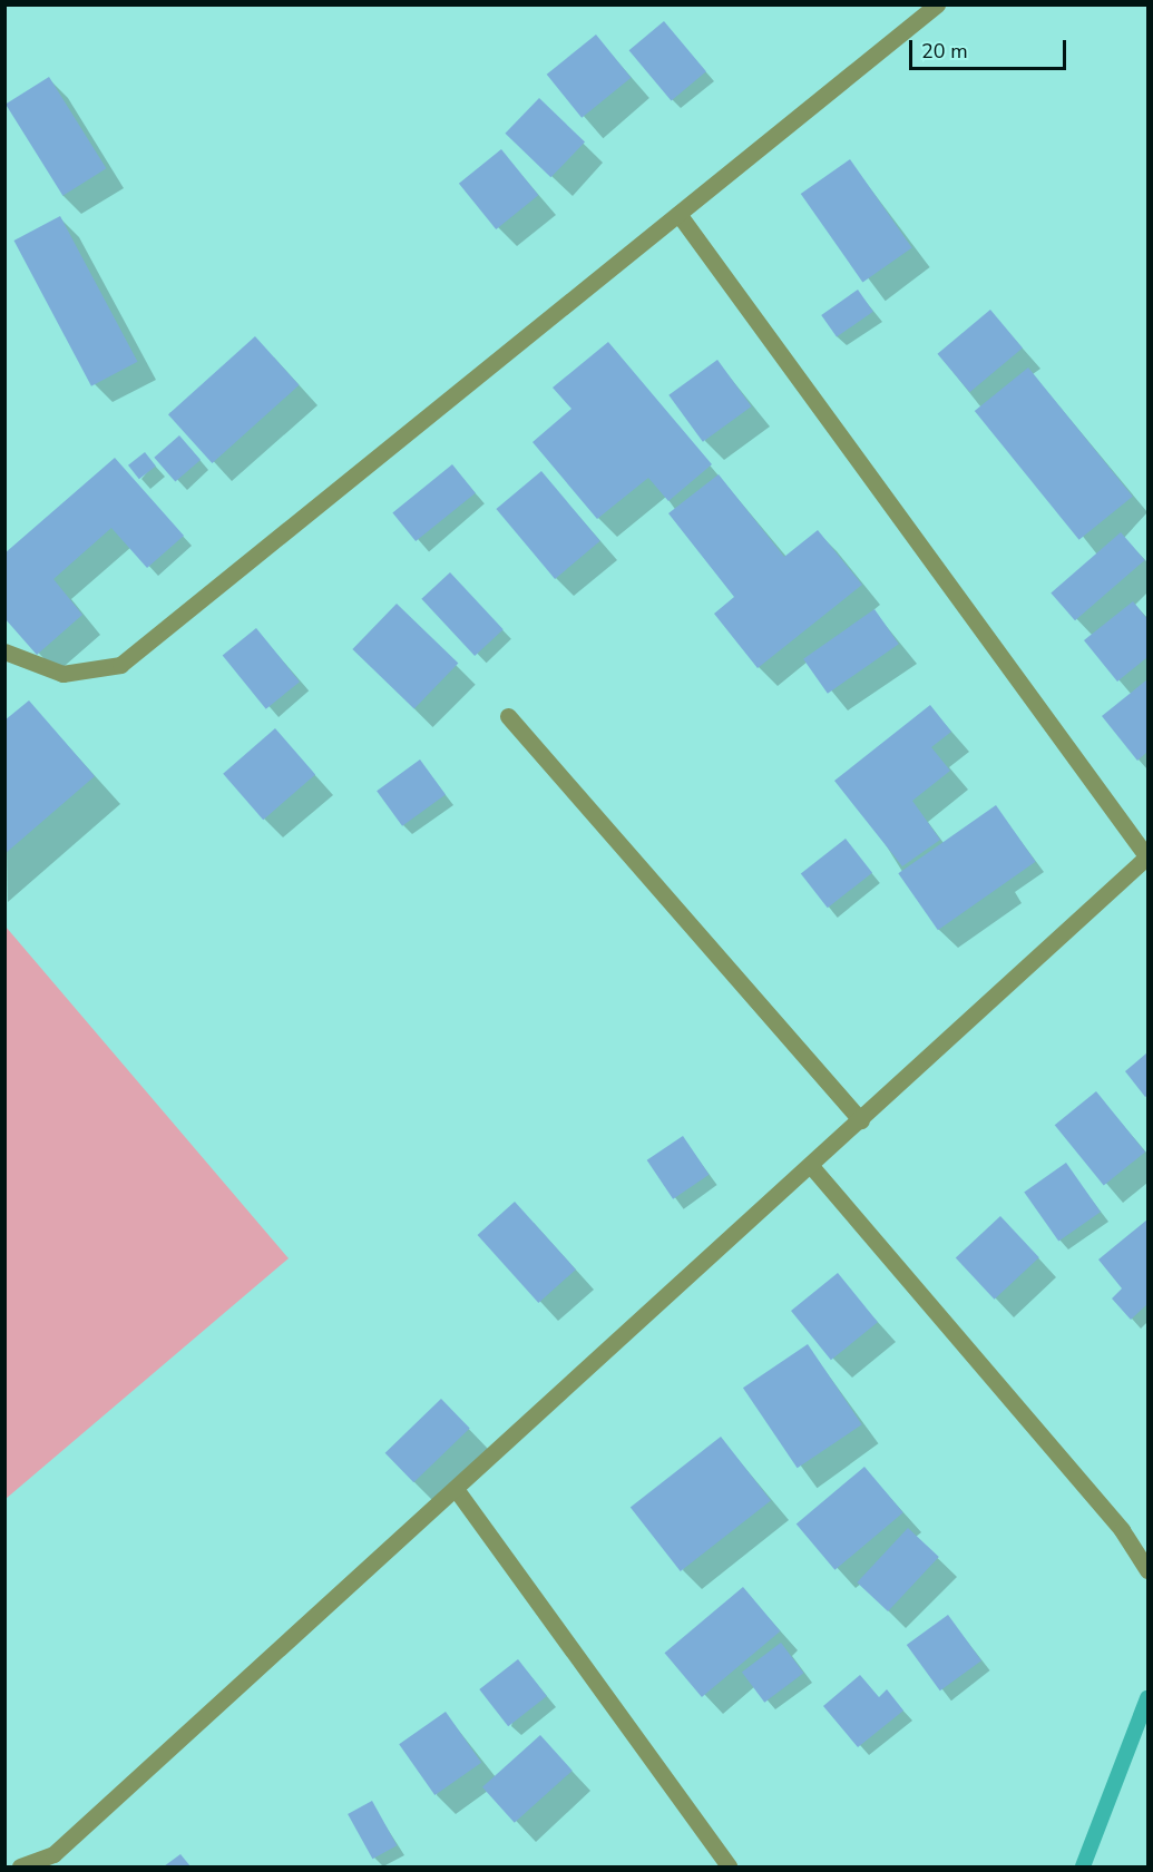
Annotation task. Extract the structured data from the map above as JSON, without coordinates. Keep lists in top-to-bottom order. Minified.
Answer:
{"scale_bar":"20 m"}
